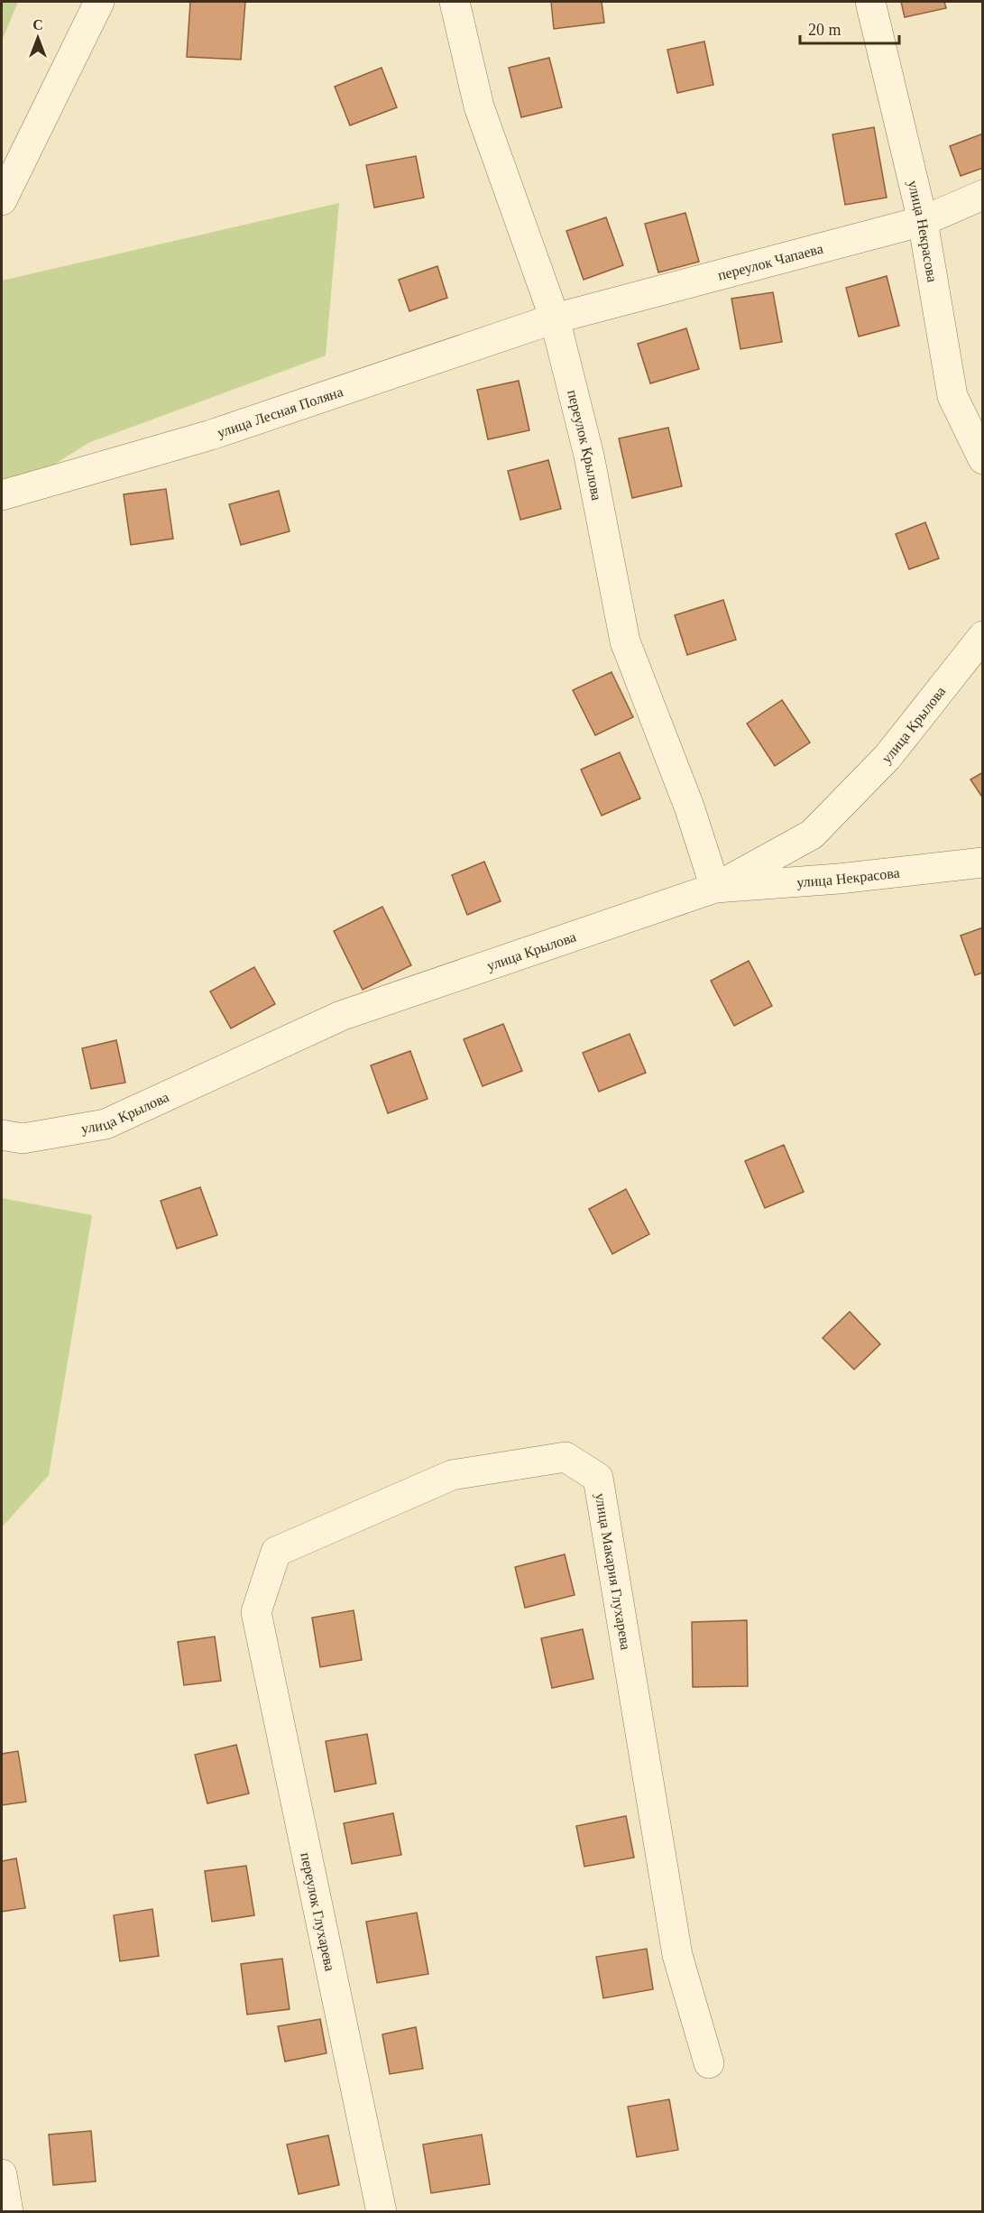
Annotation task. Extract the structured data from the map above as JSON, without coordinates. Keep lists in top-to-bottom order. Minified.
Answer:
{"streets":{"street":["улица Некрасова","переулок Чапаева","улица Лесная Поляна","переулок Крылова","улица Крылова","улица Макария Глухарева","переулок Глухарева"]},"crossings":[["улица Некрасова","переулок Чапаева"],["улица Некрасова","переулок Крылова"],["улица Некрасова","улица Крылова"],["переулок Чапаева","улица Лесная Поляна"],["переулок Чапаева","переулок Крылова"],["улица Лесная Поляна","переулок Крылова"],["переулок Крылова","улица Крылова"],["улица Макария Глухарева","переулок Глухарева"]],"scale_bar":"20 m","north":"top"}
